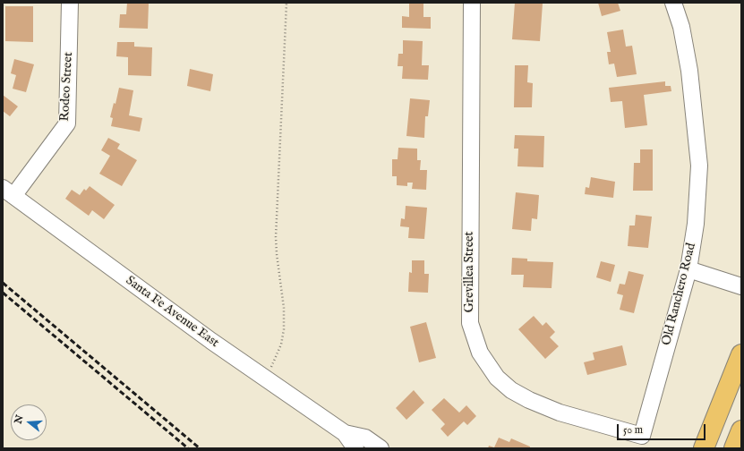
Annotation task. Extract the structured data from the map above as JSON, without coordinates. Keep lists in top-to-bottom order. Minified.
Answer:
{"streets":{"street":["Rodeo Street","Grevillea Street","Old Ranchero Road","Santa Fe Avenue East"]},"crossings":[["Rodeo Street","Santa Fe Avenue East"],["Grevillea Street","Old Ranchero Road"]],"scale_bar":"50 m","north":"left"}
